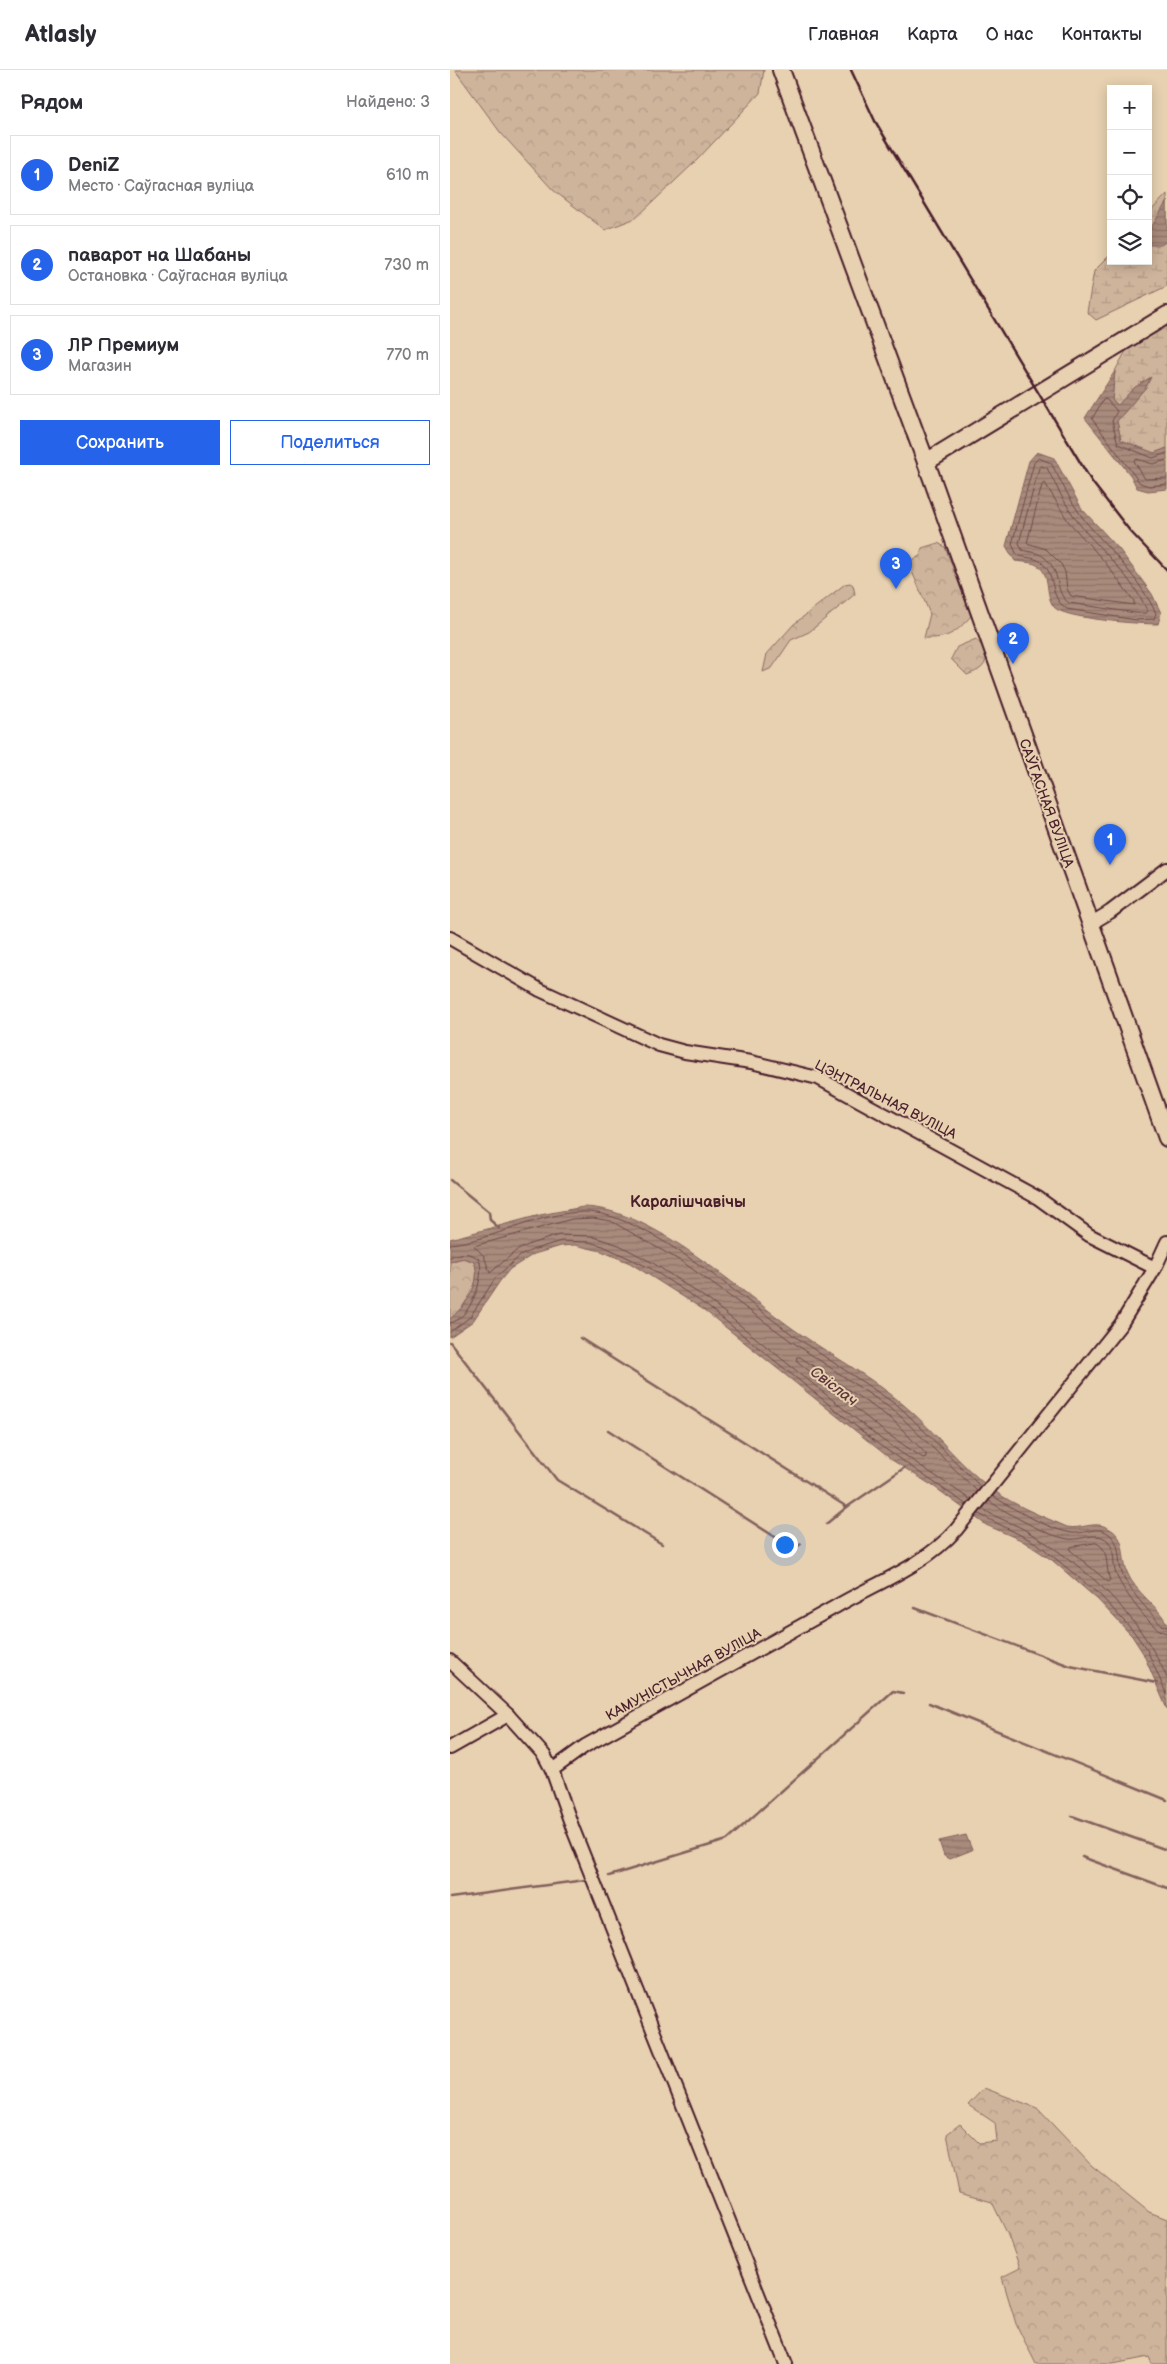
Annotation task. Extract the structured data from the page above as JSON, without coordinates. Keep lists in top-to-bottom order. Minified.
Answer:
{"streets":{"main road":["САЎГАСНАЯ ВУЛІЦА"],"street":["ЦЭНТРАЛЬНАЯ ВУЛІЦА","КАМУНІСТЫЧНАЯ ВУЛІЦА"]},"crossings":[["ЦЭНТРАЛЬНАЯ ВУЛІЦА","КАМУНІСТЫЧНАЯ ВУЛІЦА"]],"districts":["Каралішчавічы"],"water":["Свіслач"],"page":{"header":"Atlasly","nav":["Главная","Карта","О нас","Контакты"],"heading":["Рядом","Найдено: 3"],"map_buttons":["+","−"],"list":[{"mark":"1","name":"DeniZ","note":"Место · Саўгасная вуліца","value":"610 m"},{"mark":"2","name":"паварот на Шабаны","note":"Остановка · Саўгасная вуліца","value":"730 m"},{"mark":"3","name":"ЛР Премиум","note":"Магазин","value":"770 m"}],"buttons":["Сохранить","Поделиться"],"pins":["3","2","1"]}}
